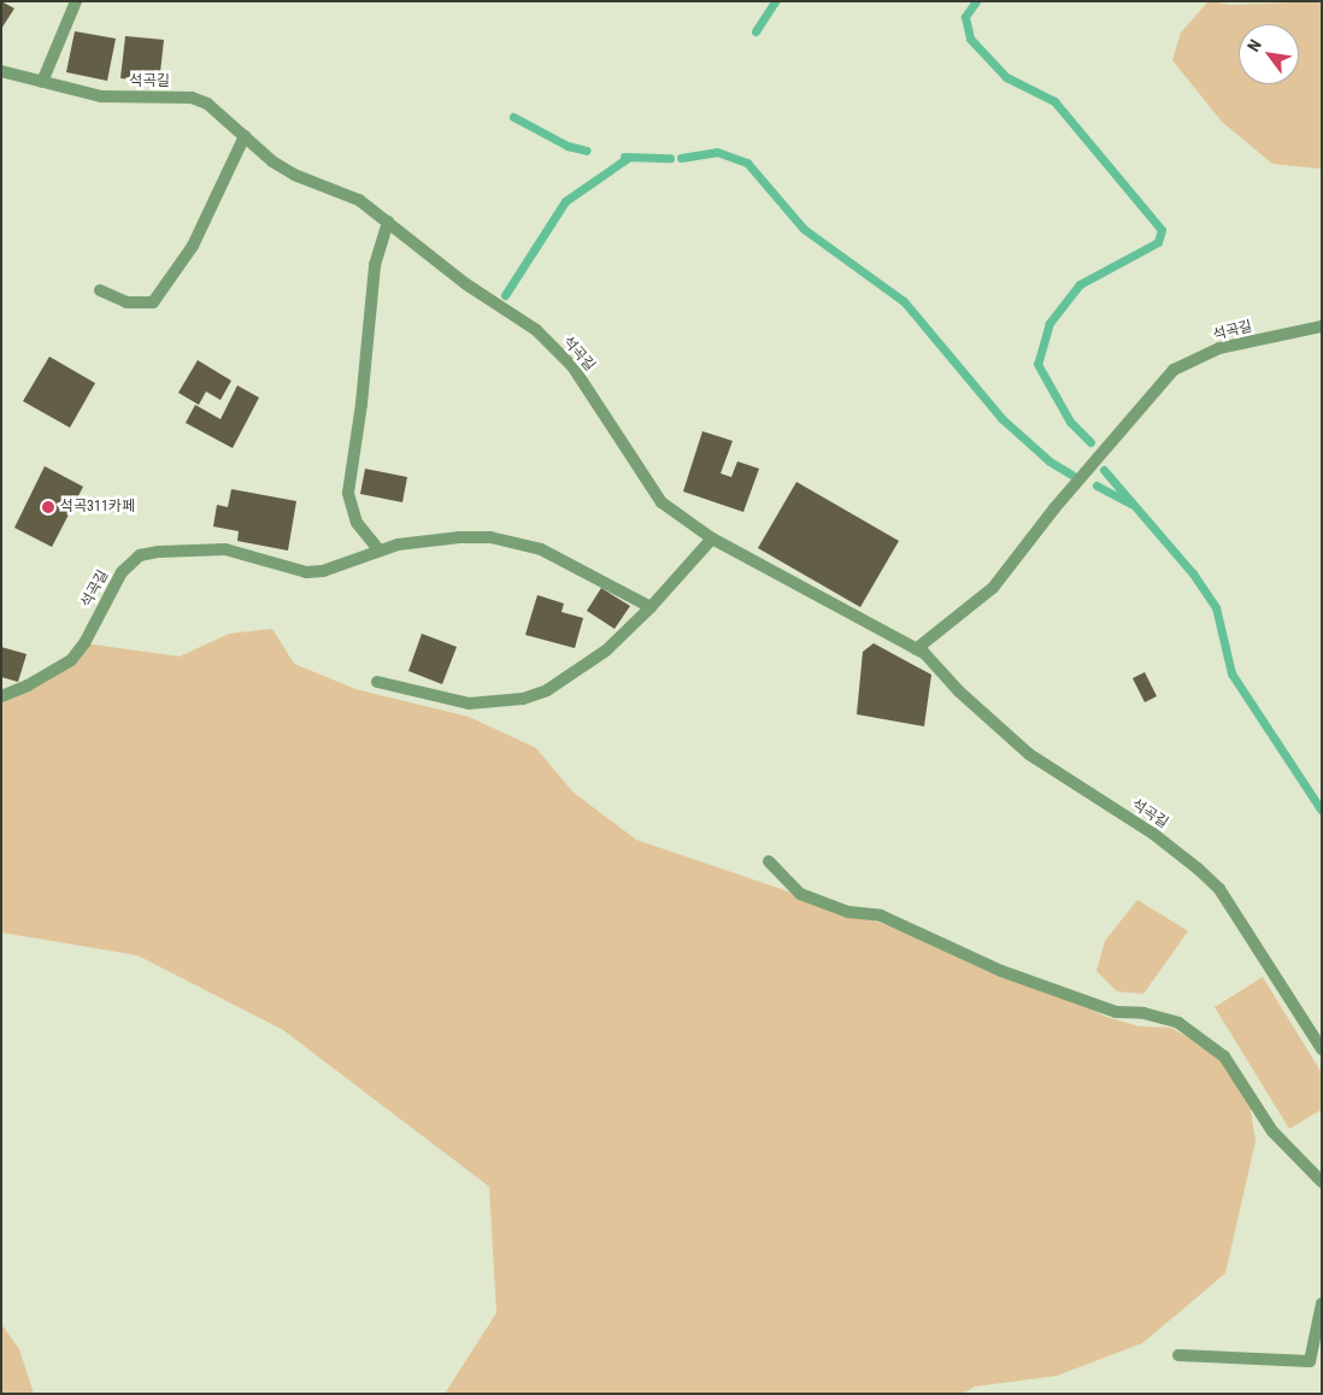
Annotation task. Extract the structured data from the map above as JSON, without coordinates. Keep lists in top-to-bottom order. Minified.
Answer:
{"streets":{"street":["석곡길"]},"places":["석곡311카페"],"north":"top left"}
